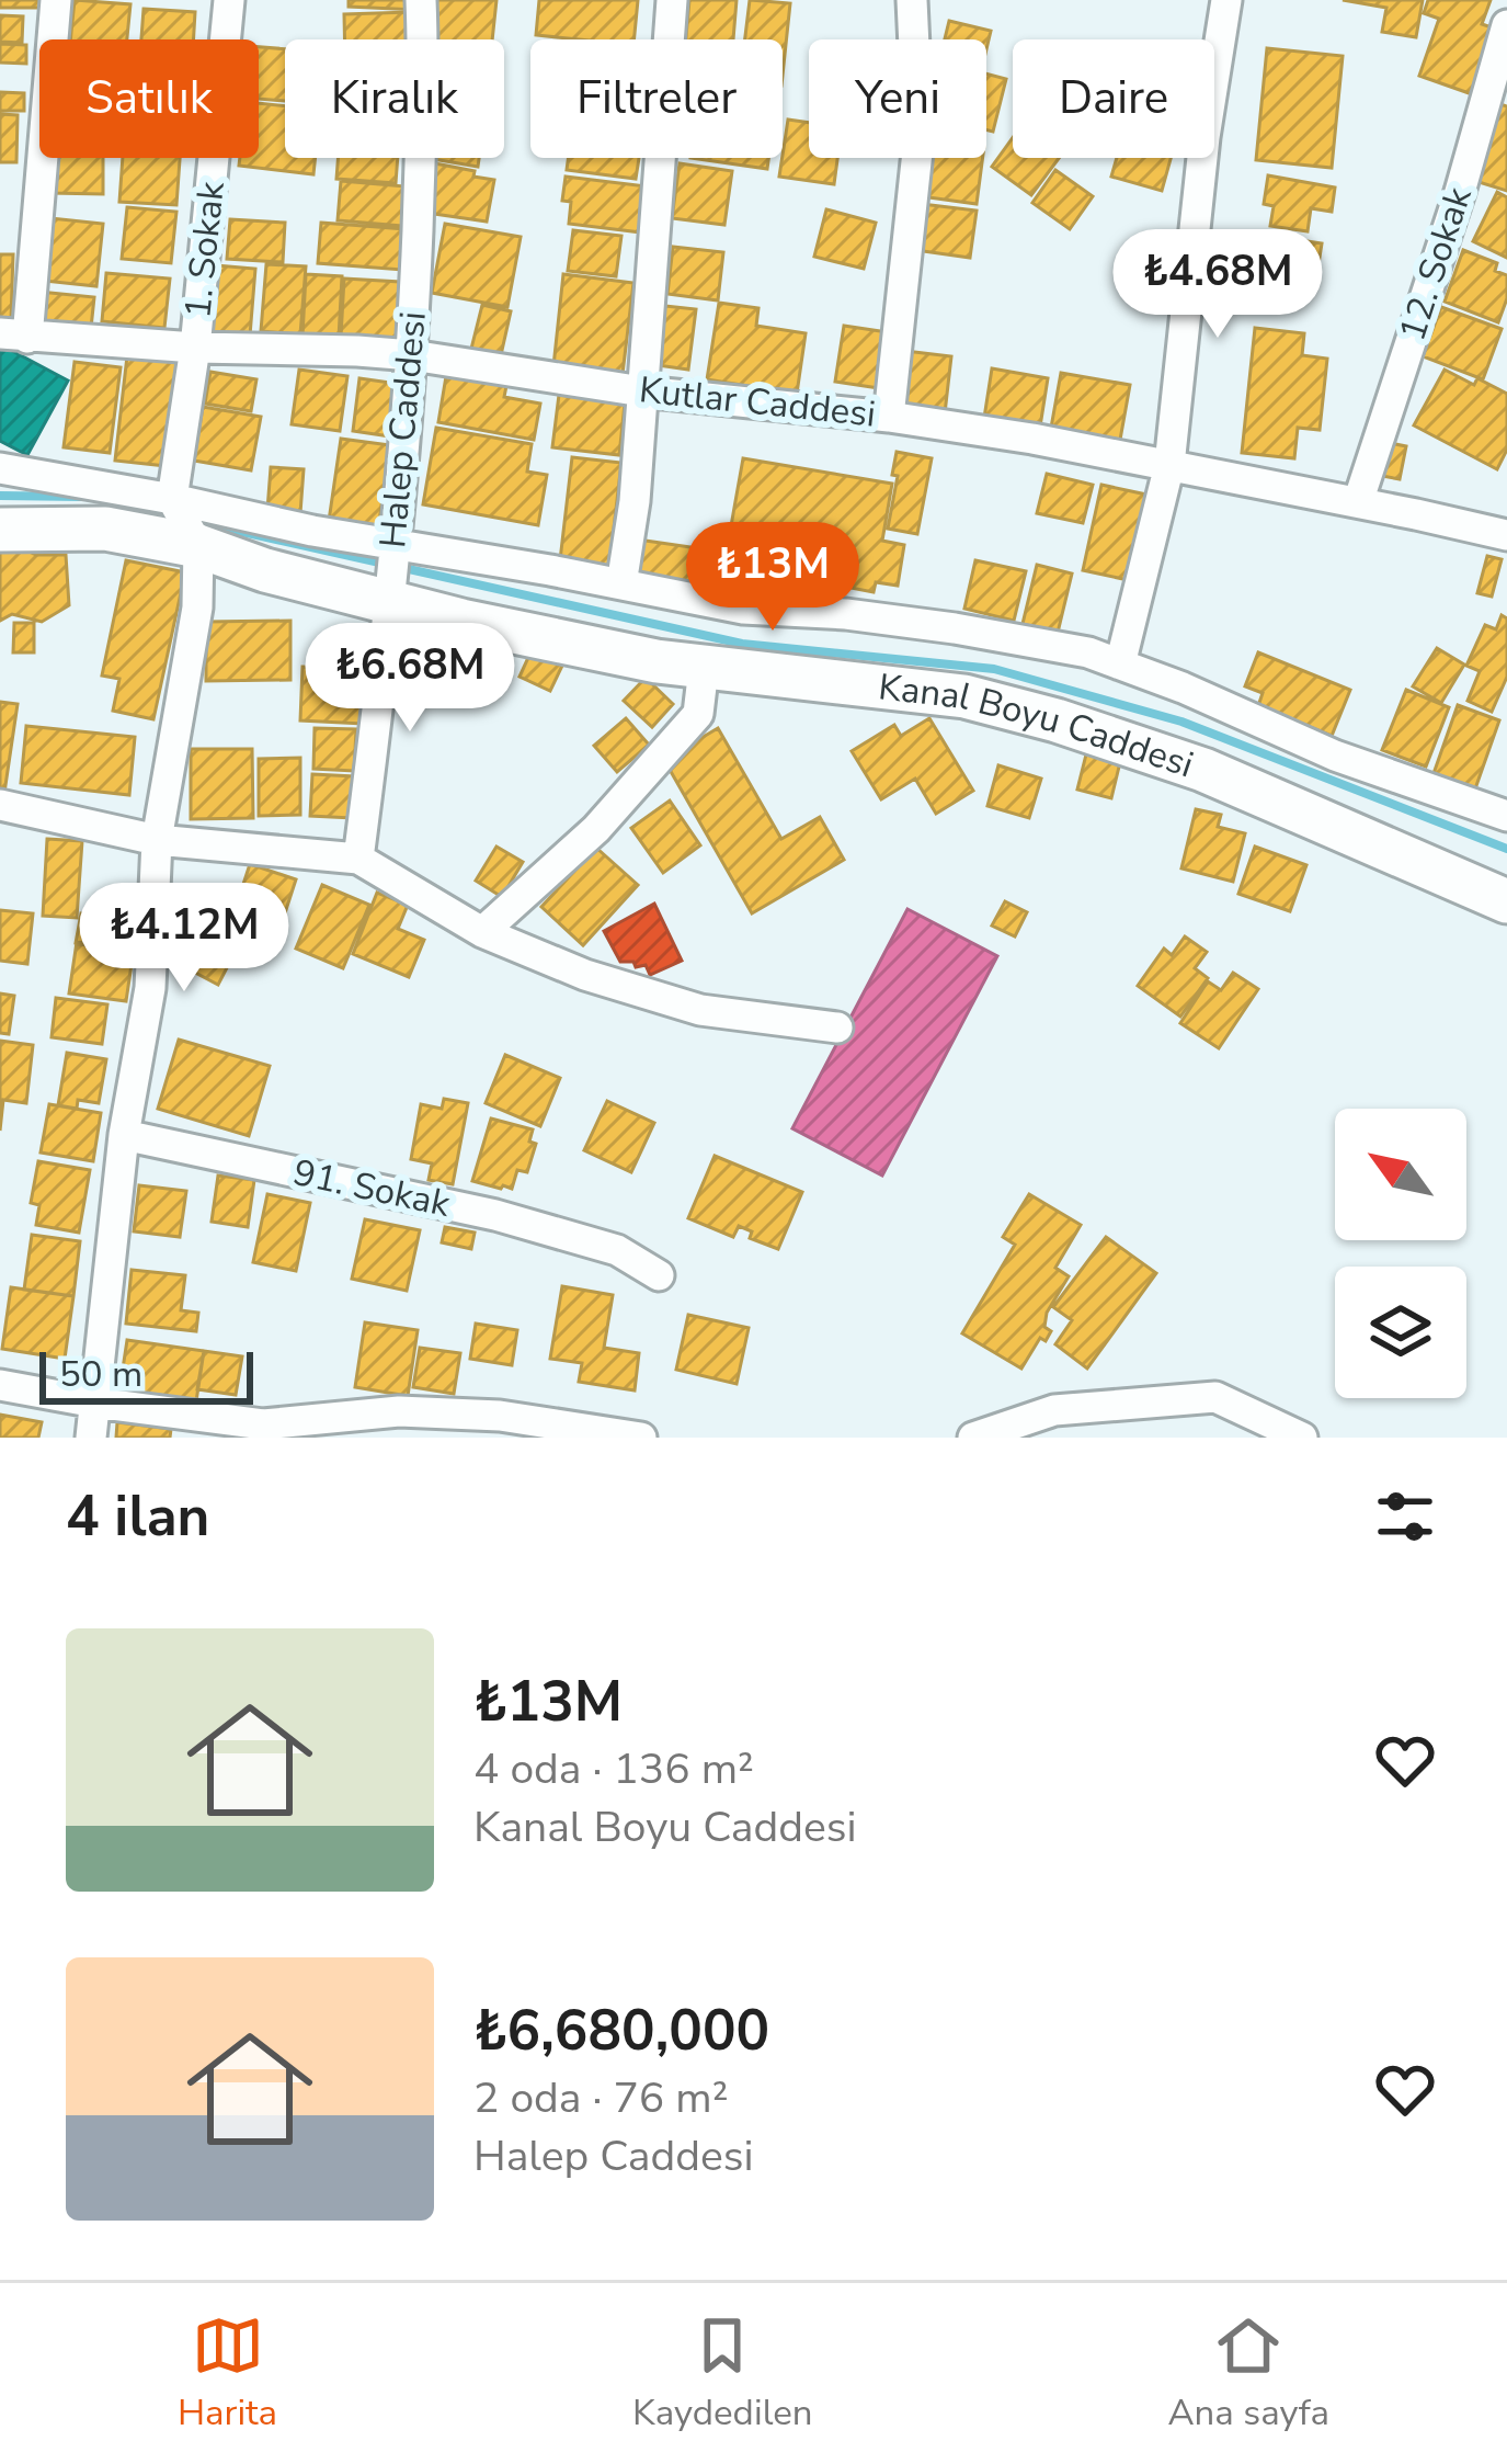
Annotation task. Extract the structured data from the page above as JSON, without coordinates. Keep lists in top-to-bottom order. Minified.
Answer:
{"streets":{"street":["1. Sokak","12. Sokak","Kutlar Caddesi","Halep Caddesi","Kanal Boyu Caddesi","91. Sokak"]},"crossings":[["1. Sokak","Kutlar Caddesi"],["1. Sokak","Kanal Boyu Caddesi"],["12. Sokak","Kutlar Caddesi"],["Kutlar Caddesi","Halep Caddesi"],["Halep Caddesi","Kanal Boyu Caddesi"]],"scale_bar":"50 m","north":"top left","page":{"chip":["Satılık","Kiralık","Filtreler","Yeni","Daire"],"price":["₺4.68M","₺13M","₺6.68M","₺4.12M"],"scale":"50 m","heading":"4 ilan","list":[{"name":"₺13M","note":"4 oda · 136 m² · Kanal Boyu Caddesi"},{"name":"₺6,680,000","note":"2 oda · 76 m² · Halep Caddesi"}],"tabs":["Harita","Kaydedilen","Ana sayfa"]}}
